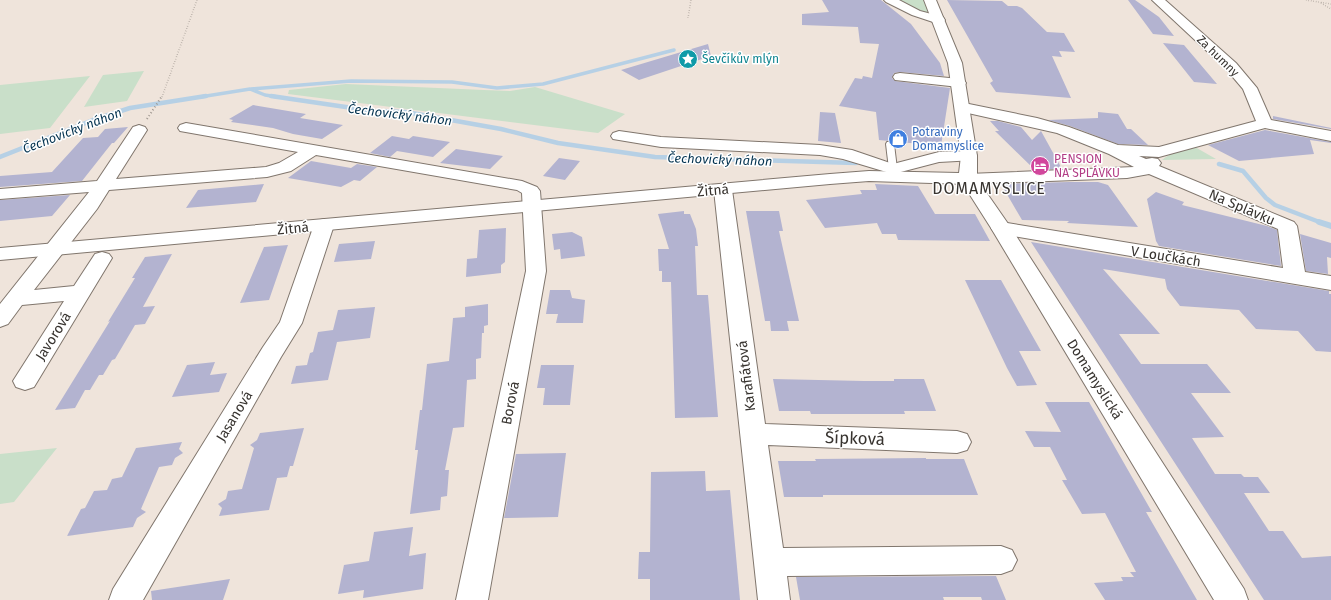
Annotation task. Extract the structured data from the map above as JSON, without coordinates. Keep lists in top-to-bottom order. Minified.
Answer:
{"streets":{"street":["Za humny","Žitná","Na Splávku","V Loučkách","Javorová","Karafiátová","Domamyslická","Borová","Jasanová","Šípková"]},"crossings":[["Za humny","Na Splávku"],["Žitná","Javorová"],["Žitná","Karafiátová"],["Žitná","Domamyslická"],["Žitná","Borová"],["Žitná","Jasanová"],["Na Splávku","V Loučkách"],["Na Splávku","Domamyslická"],["V Loučkách","Domamyslická"],["Karafiátová","Šípková"]],"districts":["DOMAMYSLICE"],"water":["Čechovický náhon"],"places":{"place":["Ševčíkův mlýn"],"shop":["Potraviny Domamyslice"],"hotel":["PENSION NA SPLÁVKU"]}}
